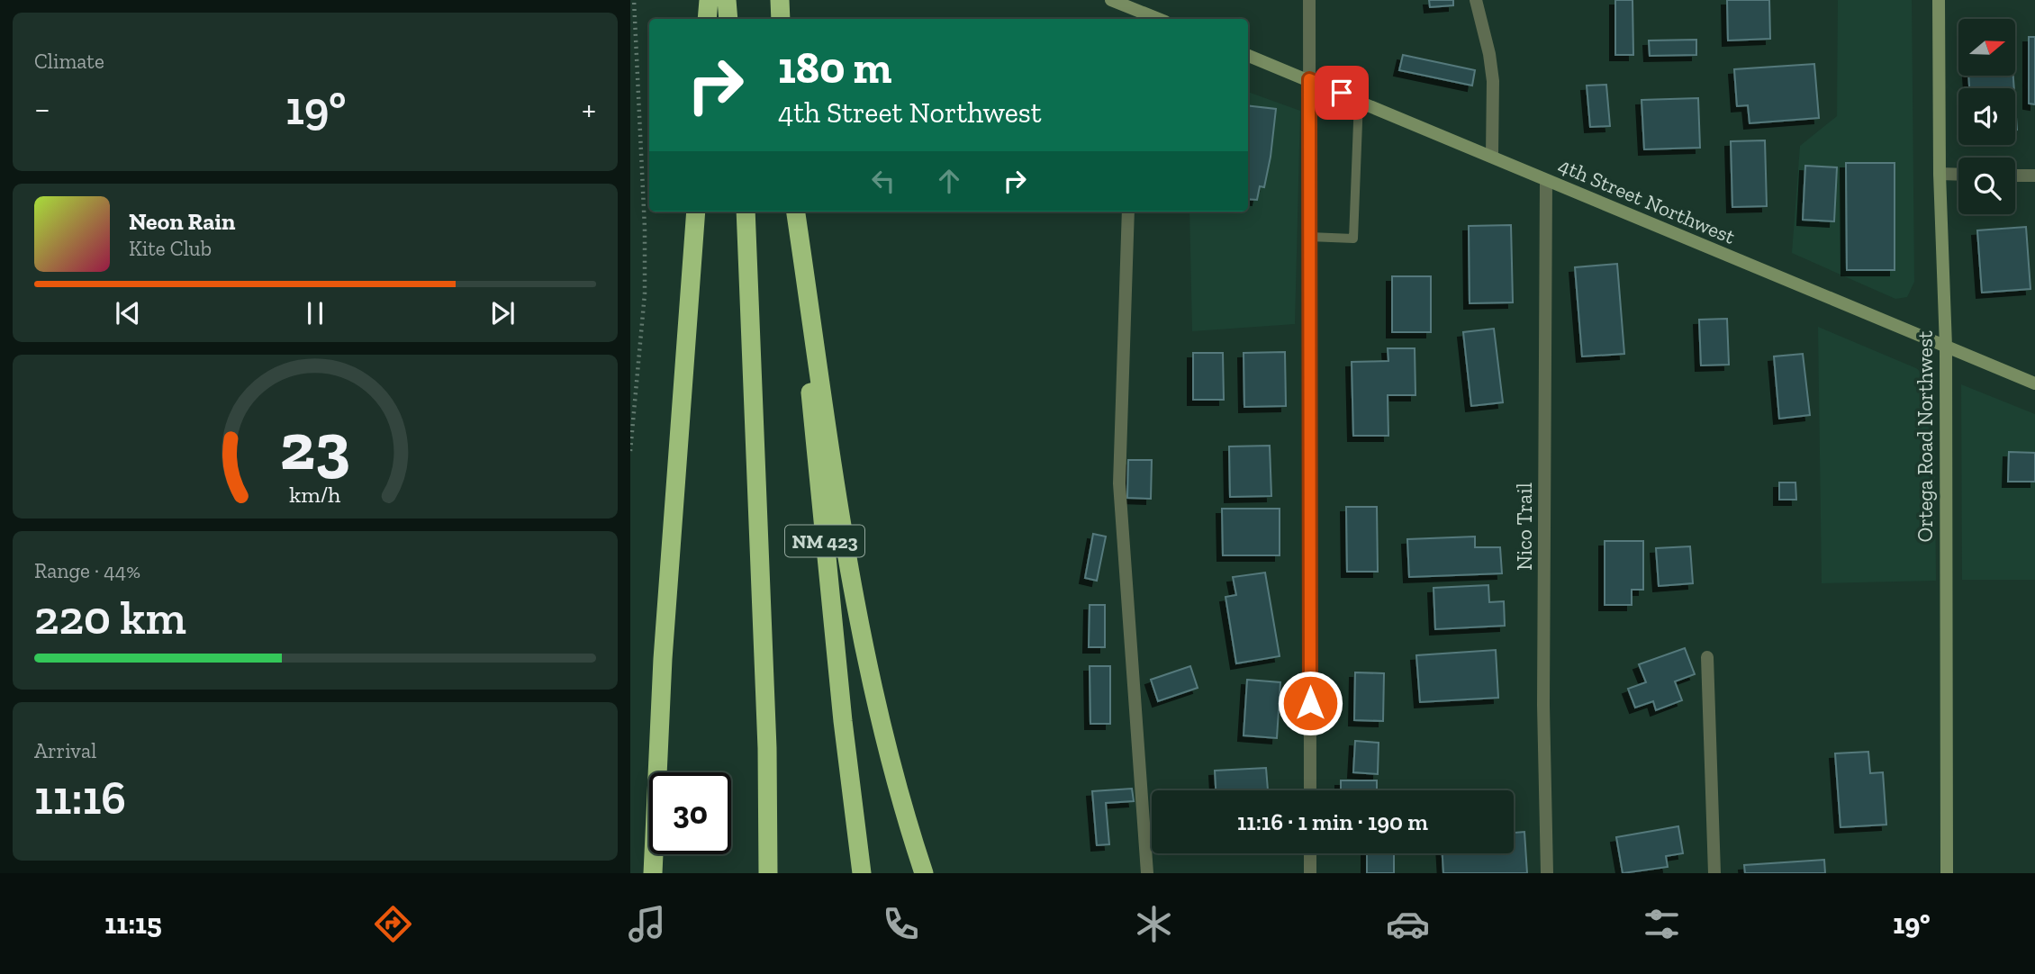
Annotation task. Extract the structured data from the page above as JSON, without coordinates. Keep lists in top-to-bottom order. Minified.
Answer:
{"streets":{"highway":["NM 423"],"main road":["4th Street Northwest","Ortega Road Northwest"],"street":["Nico Trail"]},"crossings":[["4th Street Northwest","Ortega Road Northwest"],["4th Street Northwest","Nico Trail"]],"north":"right","page":{"tile":["Climate",["Range · 44%","220 km"],["Arrival","11:16"]],"turn":["180 m","4th Street Northwest"],"heat":["−","19°","+"],"song":["Neon Rain","Kite Club"],"limit":"30","trip":"11:16 · 1 min · 190 m","tabs":["11:15","19°"],"gauge":["23","km/h"]}}
